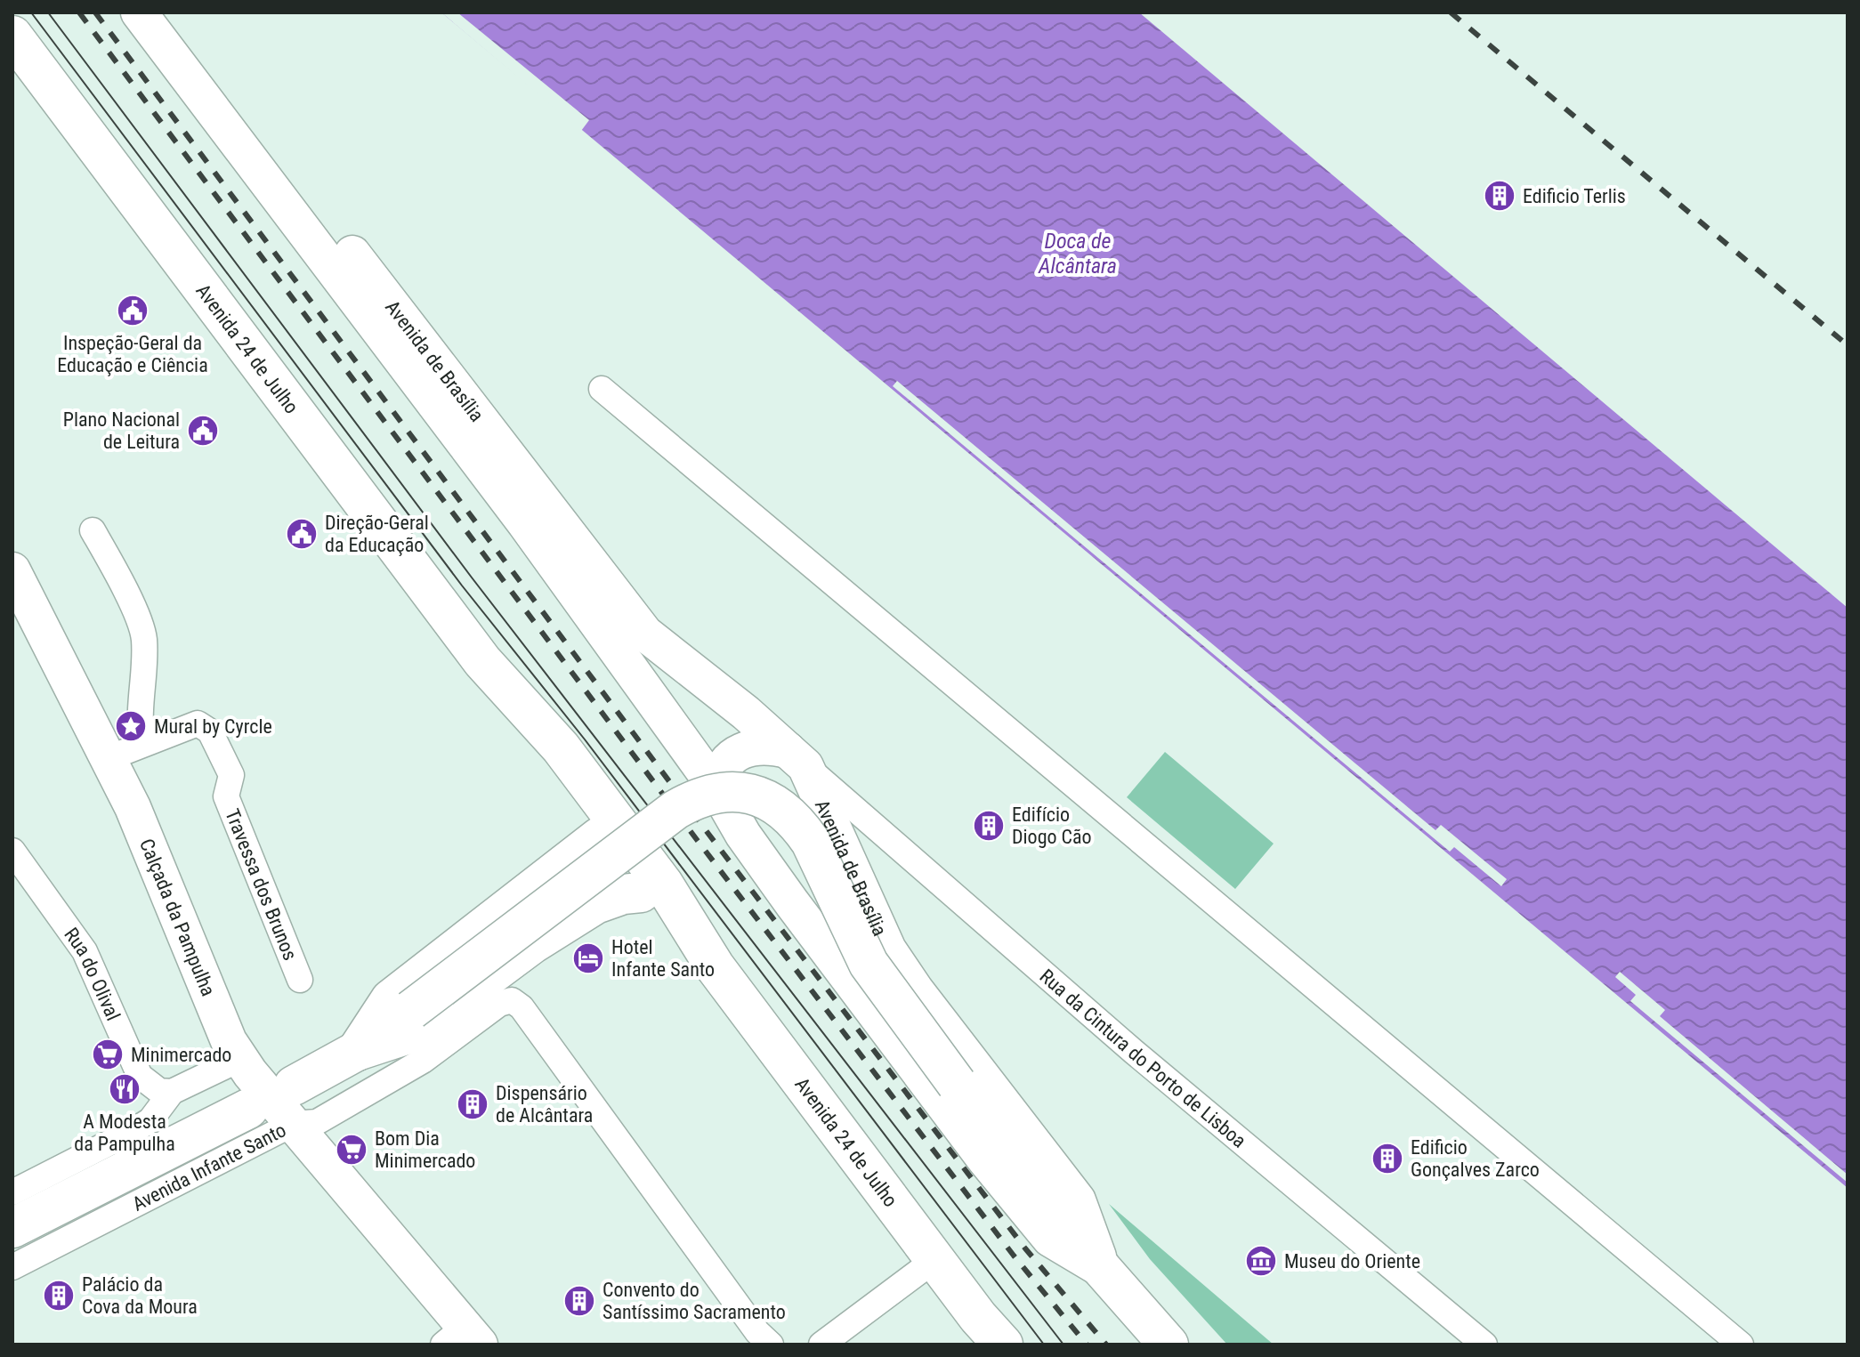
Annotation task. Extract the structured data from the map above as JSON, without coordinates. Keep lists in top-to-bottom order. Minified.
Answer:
{"streets":{"main road":["Avenida 24 de Julho","Avenida de Brasília","Avenida Infante Santo"],"street":["Travessa dos Brunos","Calçada da Pampulha","Rua do Olival","Rua da Cintura do Porto de Lisboa"]},"crossings":[["Avenida de Brasília","Rua da Cintura do Porto de Lisboa"],["Travessa dos Brunos","Calçada da Pampulha"],["Calçada da Pampulha","Avenida Infante Santo"]],"water":["Doca de Alcântara"],"places":{"building":["Edificio Terlis","Edifício Diogo Cão","Dispensário de Alcântara","Edificio Gonçalves Zarco","Palácio da Cova da Moura","Convento do Santíssimo Sacramento"],"public building":["Inspeção-Geral da Educação e Ciência","Plano Nacional de Leitura","Direção-Geral da Educação"],"place":["Mural by Cyrcle"],"hotel":["Hotel Infante Santo"],"supermarket":["Minimercado","Bom Dia Minimercado"],"restaurant":["A Modesta da Pampulha"],"museum":["Museu do Oriente"]}}
